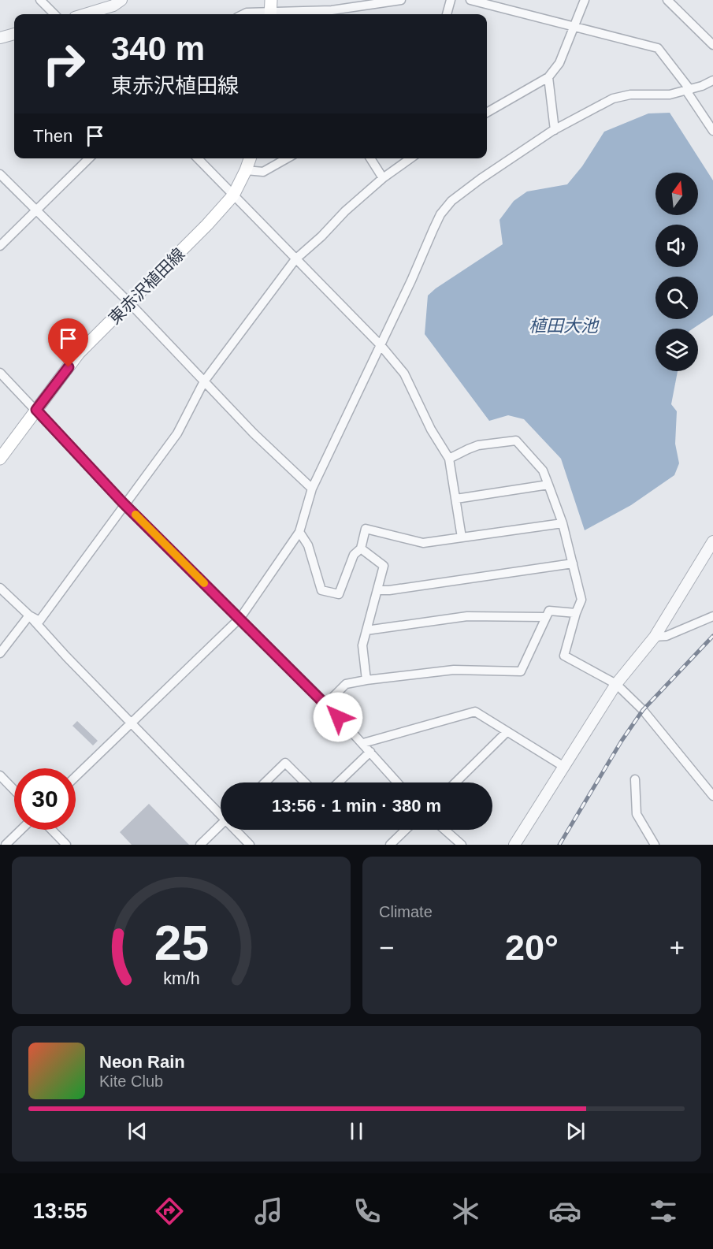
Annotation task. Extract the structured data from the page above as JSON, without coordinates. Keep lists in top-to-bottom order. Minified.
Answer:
{"streets":{"main road":["東赤沢植田線"]},"water":["植田大池"],"north":"top","page":{"turn":["340 m","東赤沢植田線"],"then":"Then","limit":"30","trip":"13:56 · 1 min · 380 m","tile":"Climate","heat":["−","20°","+"],"song":["Neon Rain","Kite Club"],"tabs":"13:55","gauge":["25","km/h"]}}
